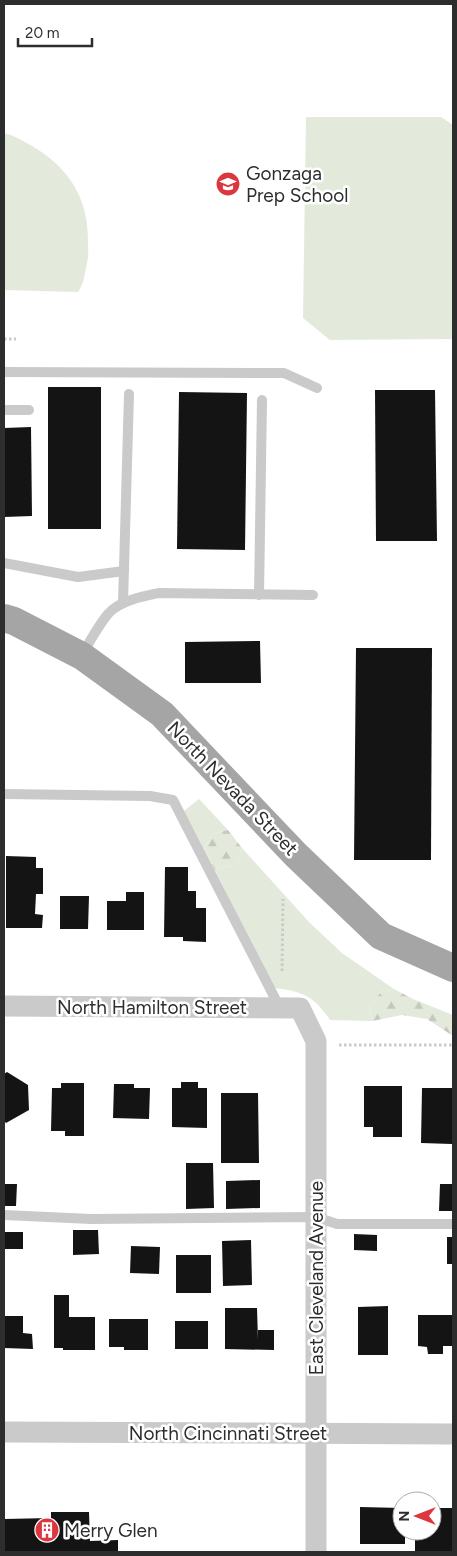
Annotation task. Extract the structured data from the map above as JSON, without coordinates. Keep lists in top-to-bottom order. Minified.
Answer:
{"streets":{"main road":["North Nevada Street"],"street":["North Hamilton Street","East Cleveland Avenue","North Cincinnati Street"]},"crossings":[["North Hamilton Street","East Cleveland Avenue"],["East Cleveland Avenue","North Cincinnati Street"]],"places":{"school or university":["Gonzaga Prep School"],"building":["Merry Glen"]},"scale_bar":"20 m","north":"left"}
